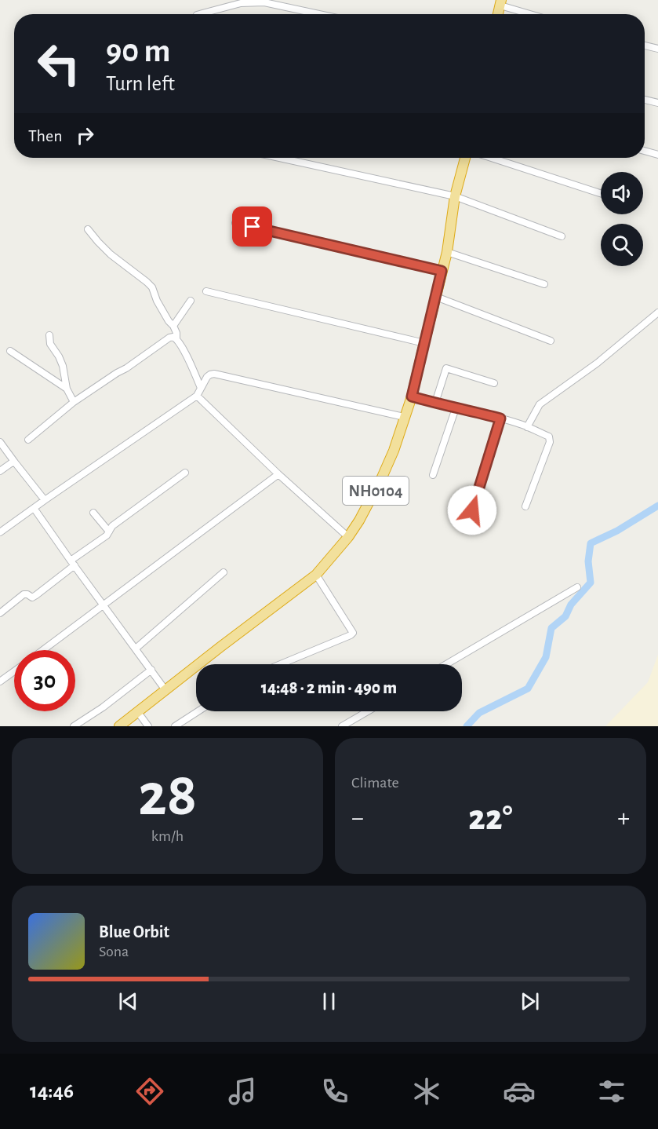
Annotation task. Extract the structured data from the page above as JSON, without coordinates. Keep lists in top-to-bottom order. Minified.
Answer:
{"streets":{"highway":["NH0104"]},"page":{"turn":["90 m","Turn left"],"then":"Then","limit":"30","trip":"14:48 · 2 min · 490 m","tile":[["28","km/h"],"Climate"],"heat":["−","22°","+"],"song":["Blue Orbit","Sona"],"tabs":"14:46"}}
